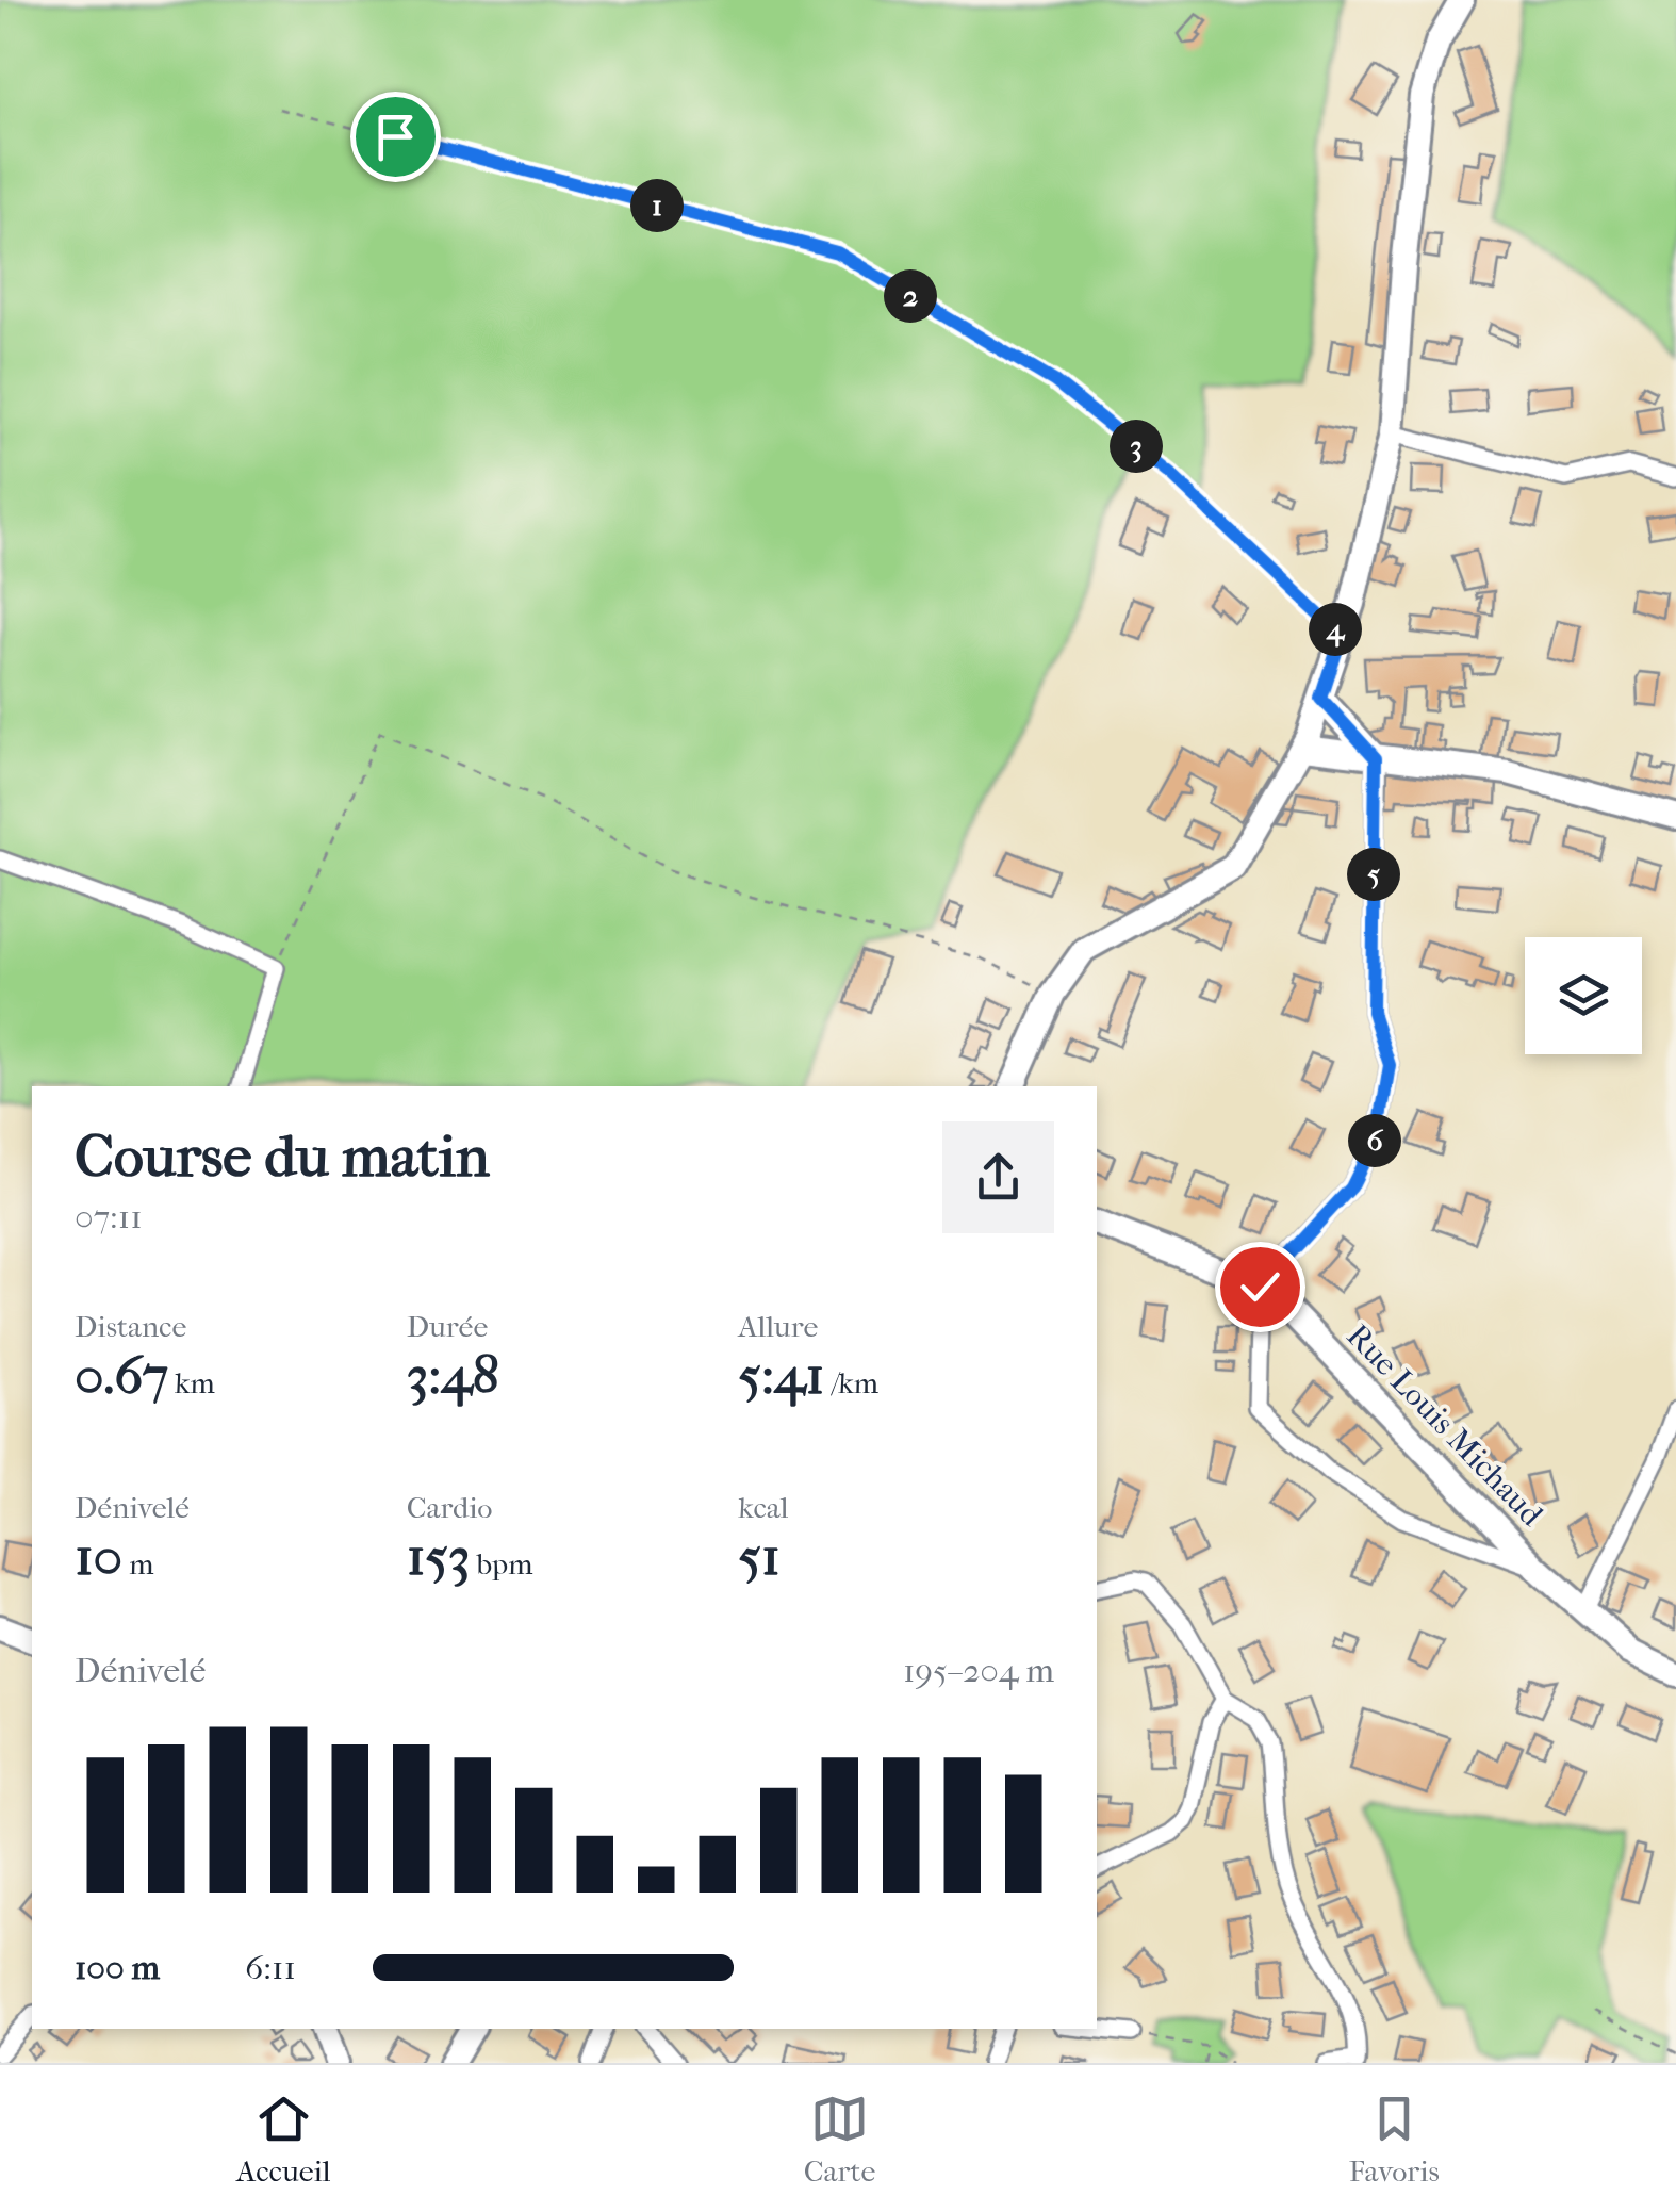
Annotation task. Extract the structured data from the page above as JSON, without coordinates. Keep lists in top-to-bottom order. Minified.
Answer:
{"streets":{"street":["Rue Louis Michaud"]},"page":{"pins":["1","2","3","4","5","6"],"heading":["Course du matin","07:11"],"stats":[["Distance","0.67 km"],["Durée","3:48"],["Allure","5:41 /km"],["Dénivelé","10 m"],["Cardio","153 bpm"],["kcal","51"]],"chart":["Dénivelé","195–204 m"],"list":[{"name":"100 m","note":"6:11"}],"tabs":["Accueil","Carte","Favoris"]}}
